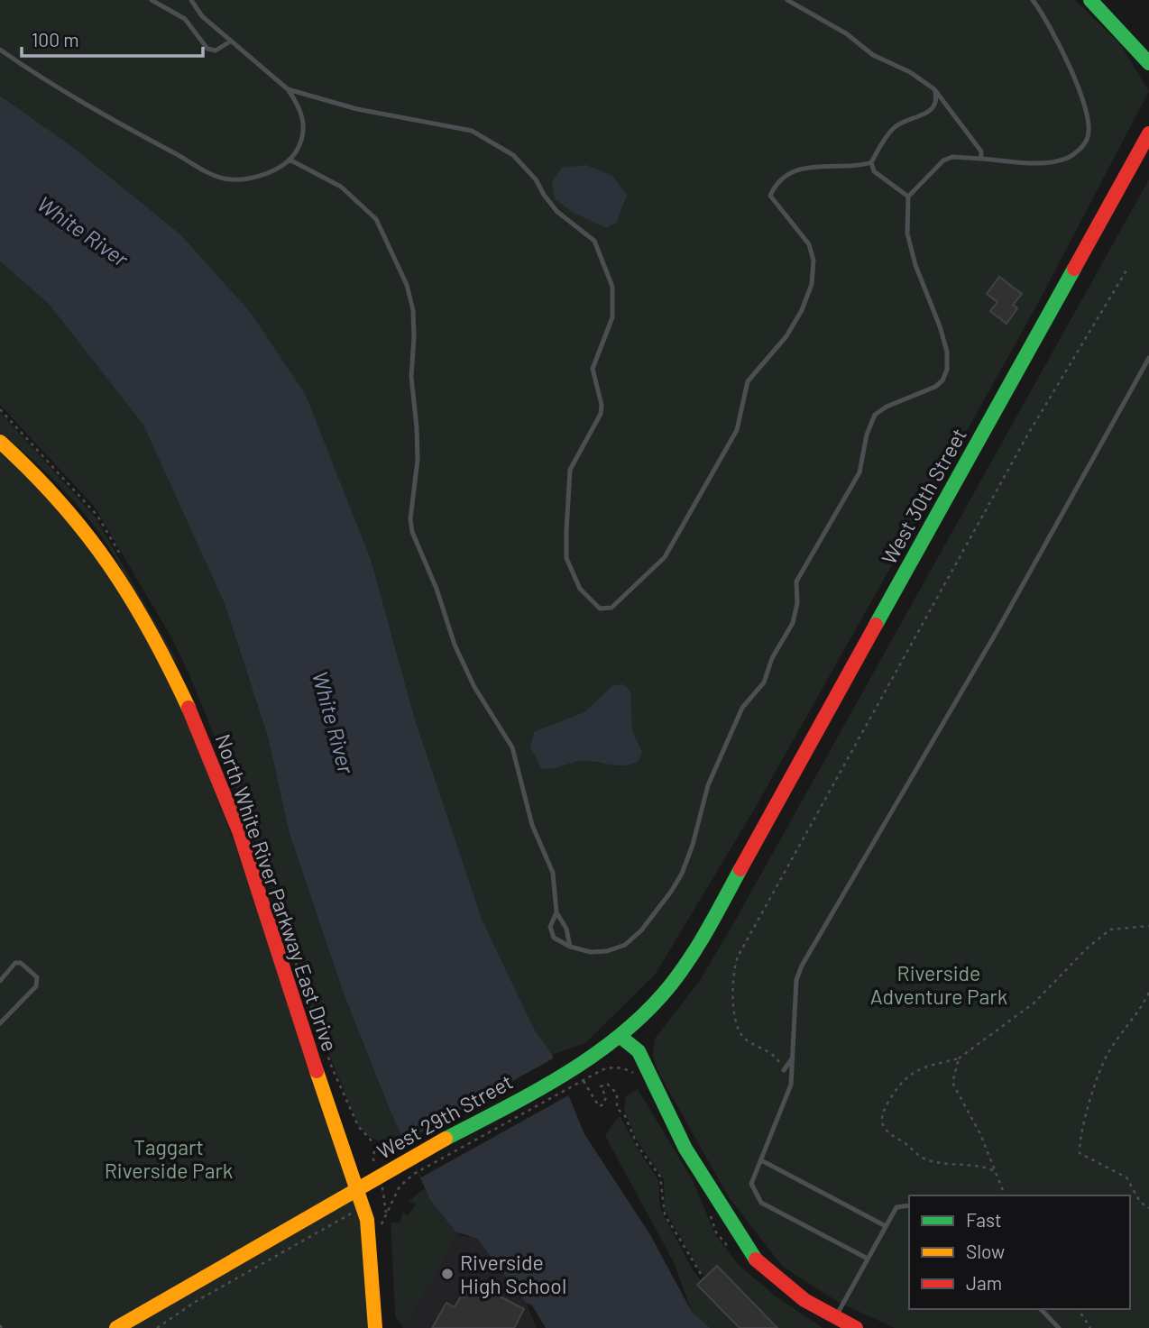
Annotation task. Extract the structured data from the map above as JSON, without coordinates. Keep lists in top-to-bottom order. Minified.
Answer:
{"streets":{"main road":["West 30th Street","North White River Parkway East Drive","West 29th Street"]},"crossings":[["West 30th Street","West 29th Street"],["North White River Parkway East Drive","West 29th Street"]],"water":["White River"],"parks":["Riverside Adventure Park","Taggart Riverside Park"],"places":["Riverside High School"],"legend":["Fast","Slow","Jam"],"scale_bar":"100 m"}
